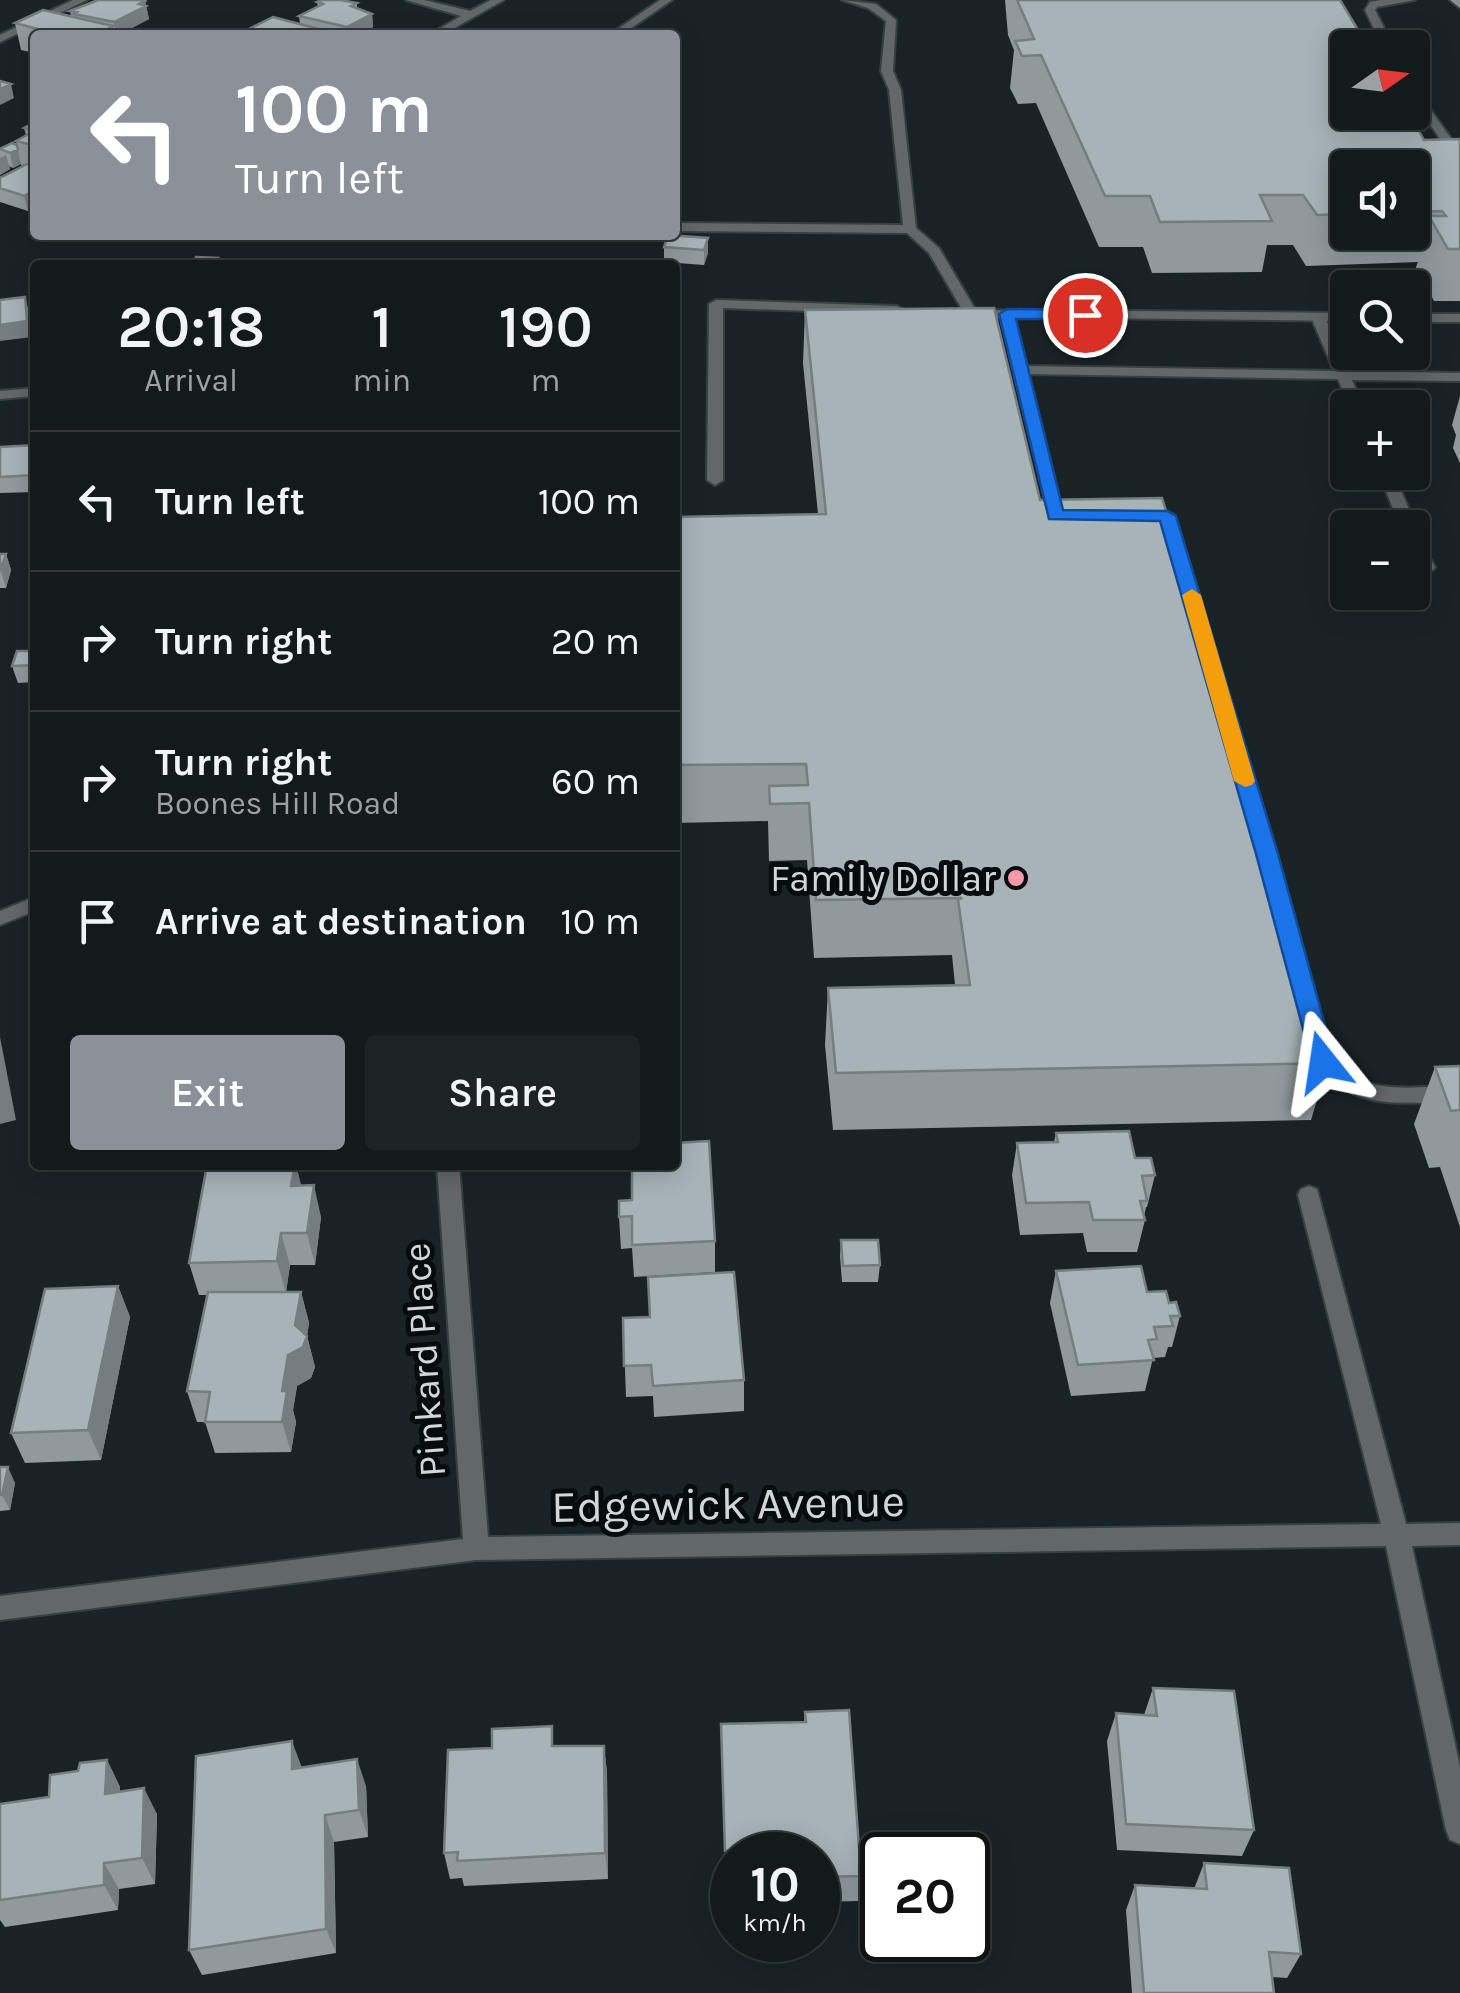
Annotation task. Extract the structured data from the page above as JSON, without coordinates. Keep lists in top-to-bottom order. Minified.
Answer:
{"streets":{"street":["Pinkard Place","Edgewick Avenue"]},"crossings":[["Pinkard Place","Edgewick Avenue"]],"places":["Family Dollar"],"north":"right","page":{"map_buttons":["+","−"],"turn":["100 m","Turn left"],"eta":["20:18","Arrival","1","min","190","m"],"list":[{"name":"Turn left","value":"100 m"},{"name":"Turn right","value":"20 m"},{"name":"Turn right","note":"Boones Hill Road","value":"60 m"},{"name":"Arrive at destination","value":"10 m"}],"buttons":["Exit","Share"],"speed":"10 km/h","limit":"20"}}
